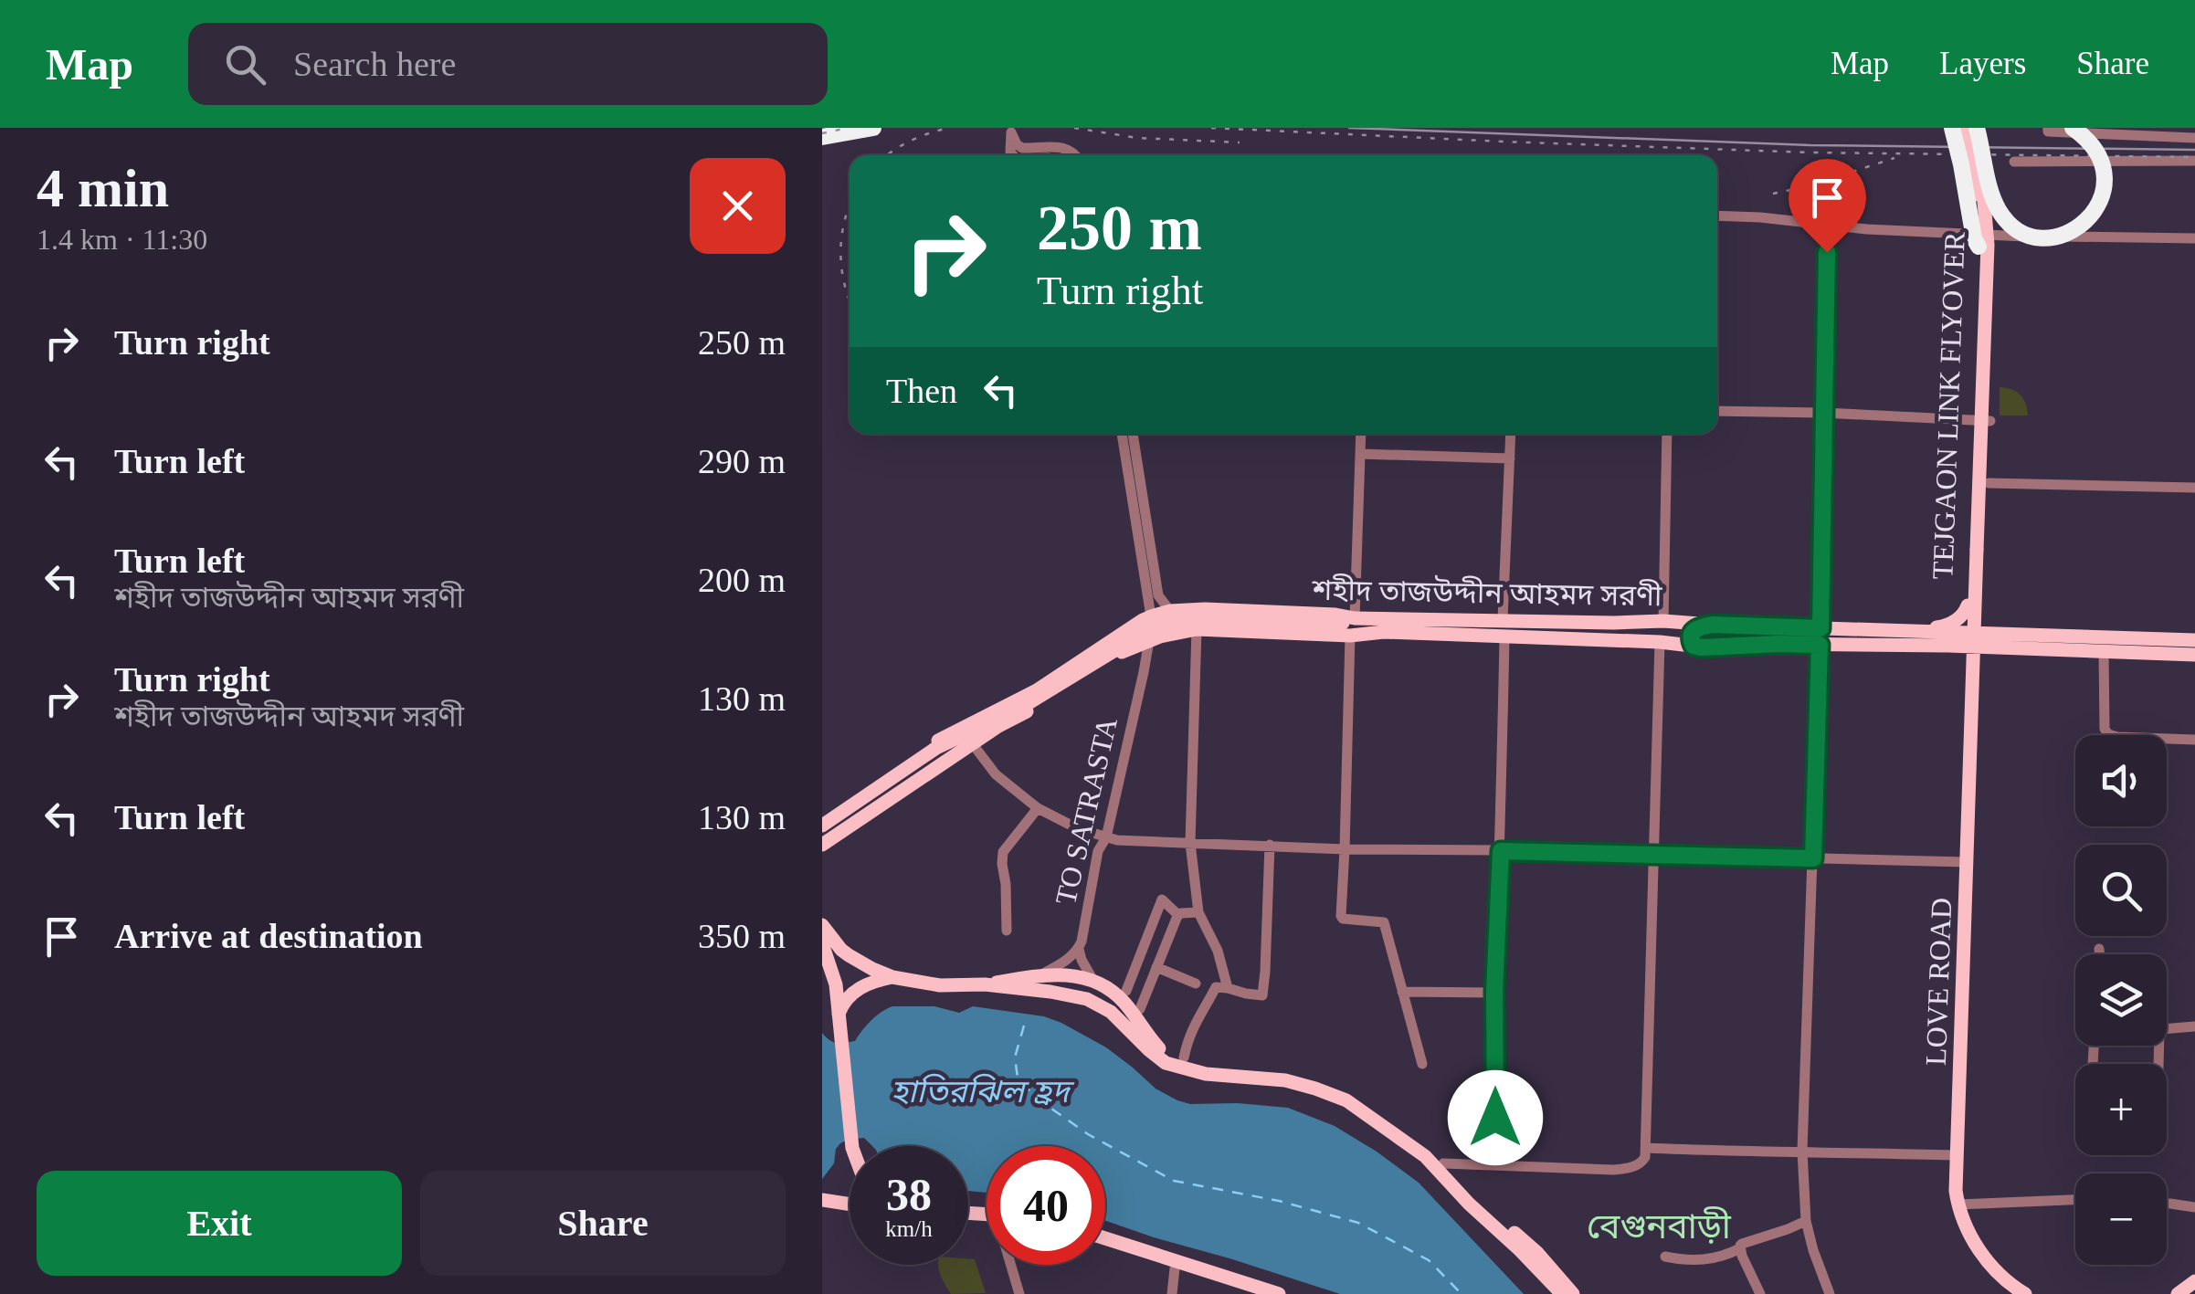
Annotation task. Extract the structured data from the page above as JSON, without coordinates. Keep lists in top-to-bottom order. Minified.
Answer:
{"streets":{"main road":["TEJGAON LINK FLYOVER","শহীদ তাজউদ্দীন আহমদ সরণী","LOVE ROAD"],"street":["TO SATRASTA"]},"crossings":[["TEJGAON LINK FLYOVER","শহীদ তাজউদ্দীন আহমদ সরণী"],["TEJGAON LINK FLYOVER","LOVE ROAD"],["শহীদ তাজউদ্দীন আহমদ সরণী","TO SATRASTA"],["শহীদ তাজউদ্দীন আহমদ সরণী","LOVE ROAD"]],"districts":["বেগুনবাড়ী"],"water":["হাতিরঝিল হ্রদ"],"page":{"header":"Map","search":"Search here","nav":["Map","Layers","Share"],"heading":["4 min","1.4 km · 11:30"],"turn":["250 m","Turn right"],"list":[{"name":"Turn right","value":"250 m"},{"name":"Turn left","value":"290 m"},{"name":"Turn left","note":"শহীদ তাজউদ্দীন আহমদ সরণী","value":"200 m"},{"name":"Turn right","note":"শহীদ তাজউদ্দীন আহমদ সরণী","value":"130 m"},{"name":"Turn left","value":"130 m"},{"name":"Arrive at destination","value":"350 m"}],"then":"Then","map_buttons":["+","−"],"speed":"38 km/h","limit":"40","buttons":["Exit","Share"]}}
